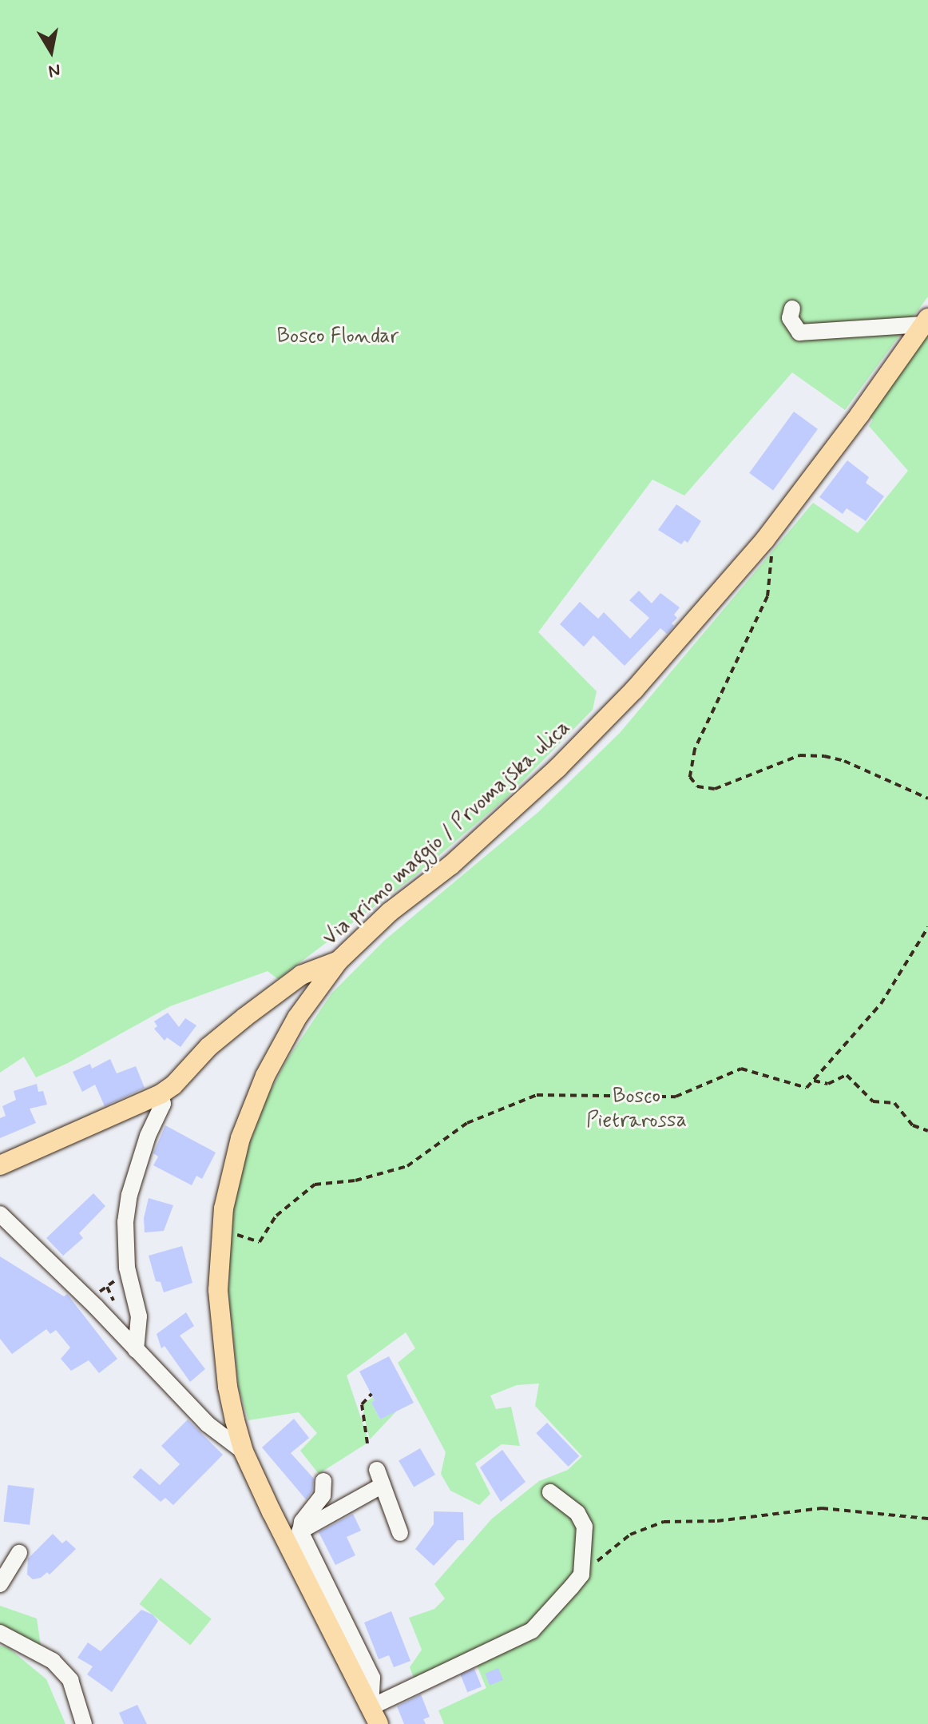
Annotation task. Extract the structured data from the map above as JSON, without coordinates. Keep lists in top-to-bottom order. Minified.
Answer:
{"streets":{"main road":["Via primo maggio / Prvomajska ulica"]},"parks":["Bosco Flondar","Bosco Pietrarossa"],"north":"bottom"}
